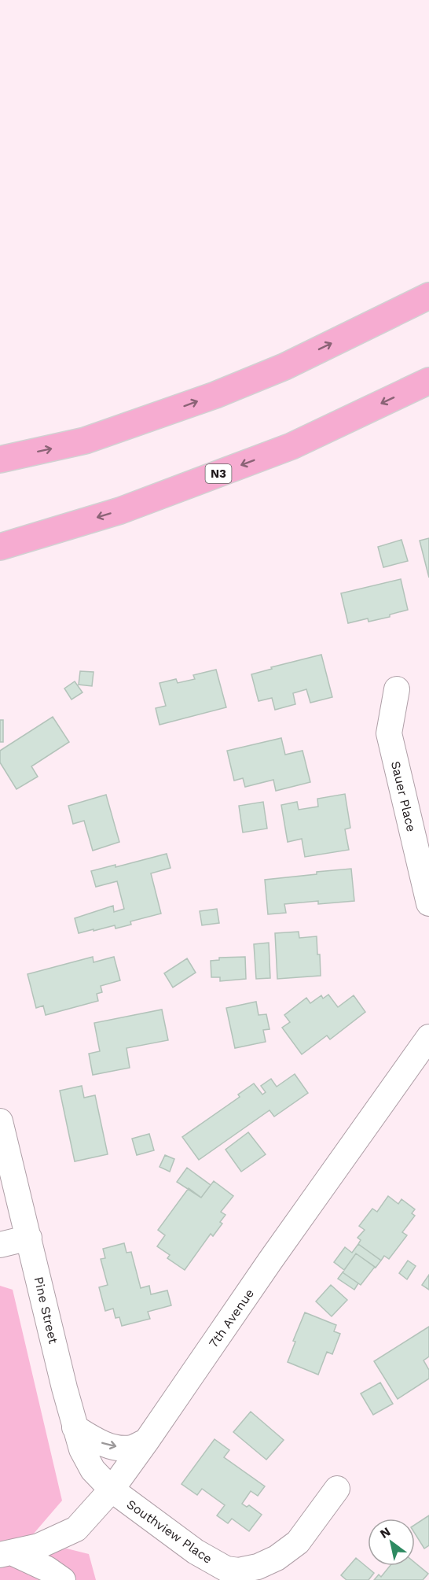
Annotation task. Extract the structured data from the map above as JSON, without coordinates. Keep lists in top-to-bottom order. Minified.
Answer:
{"streets":{"highway":["N3"],"street":["Sauer Place","Pine Street","7th Avenue","Southview Place"]},"crossings":[["Pine Street","7th Avenue"],["Pine Street","Southview Place"],["7th Avenue","Southview Place"]],"north":"top left"}
